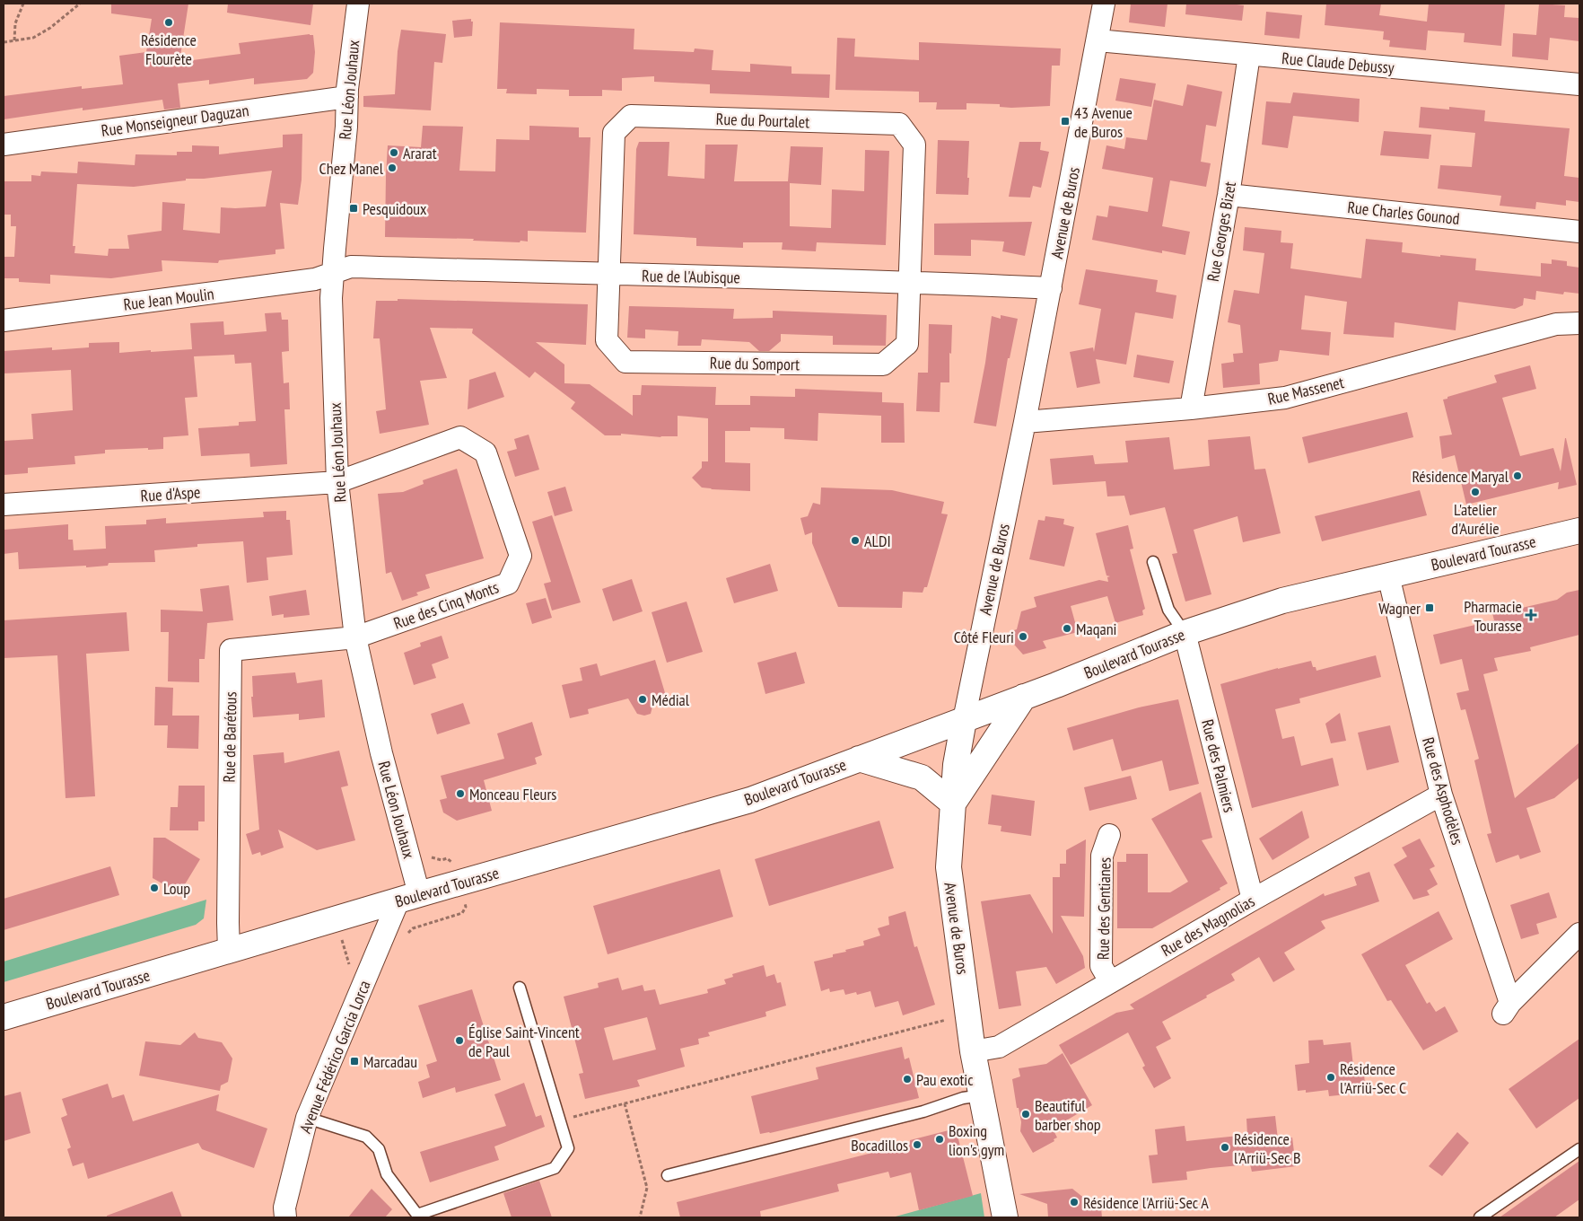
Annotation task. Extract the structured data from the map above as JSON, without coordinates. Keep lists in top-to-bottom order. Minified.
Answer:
{"streets":{"main road":["Avenue de Buros","Boulevard Tourasse"],"street":["Rue Claude Debussy","Rue Léon Jouhaux","Rue Monseigneur Daguzan","Rue du Pourtalet","Rue Charles Gounod","Rue Georges Bizet","Rue de l'Aubisque","Rue Jean Moulin","Rue du Somport","Rue Massenet","Rue d'Aspe","Rue des Cinq Monts","Rue de Barétous","Rue des Palmiers","Rue des Asphodèles","Rue des Gentianes","Rue des Magnolias","Avenue Fédérico Garcia Lorca"]},"crossings":[["Rue Claude Debussy","Avenue de Buros"],["Rue Claude Debussy","Rue Georges Bizet"],["Rue Léon Jouhaux","Rue Monseigneur Daguzan"],["Rue Léon Jouhaux","Rue de l'Aubisque"],["Rue Léon Jouhaux","Rue Jean Moulin"],["Rue Léon Jouhaux","Rue d'Aspe"],["Rue Léon Jouhaux","Boulevard Tourasse"],["Rue Léon Jouhaux","Rue des Cinq Monts"],["Rue Léon Jouhaux","Rue de Barétous"],["Rue Léon Jouhaux","Avenue Fédérico Garcia Lorca"],["Rue du Pourtalet","Rue de l'Aubisque"],["Rue du Pourtalet","Rue du Somport"],["Avenue de Buros","Rue de l'Aubisque"],["Avenue de Buros","Rue Massenet"],["Avenue de Buros","Boulevard Tourasse"],["Avenue de Buros","Rue des Magnolias"],["Rue Charles Gounod","Rue Georges Bizet"],["Rue Georges Bizet","Rue Massenet"],["Rue de l'Aubisque","Rue Jean Moulin"],["Rue de l'Aubisque","Rue du Somport"],["Rue d'Aspe","Rue des Cinq Monts"],["Boulevard Tourasse","Rue de Barétous"],["Boulevard Tourasse","Rue des Palmiers"],["Boulevard Tourasse","Rue des Asphodèles"],["Boulevard Tourasse","Avenue Fédérico Garcia Lorca"],["Rue des Cinq Monts","Rue de Barétous"],["Rue des Palmiers","Rue des Magnolias"],["Rue des Asphodèles","Rue des Magnolias"],["Rue des Gentianes","Rue des Magnolias"]],"places":{"other":["Résidence Flourète","Ararat","Chez Manel","Résidence Maryal","L'atelier d'Aurélie","ALDI","Maqani","Côté Fleuri","Médial","Monceau Fleurs","Loup","Église Saint-Vincent de Paul","Résidence l'Arriü-Sec C","Pau exotic","Beautiful barber shop","Boxing lion's gym","Bocadillos","Résidence l'Arriü-Sec B","Résidence l'Arriü-Sec A"],"transit":["43 Avenue de Buros","Pesquidoux","Wagner","Marcadau"],"health":["Pharmacie Tourasse"]}}
